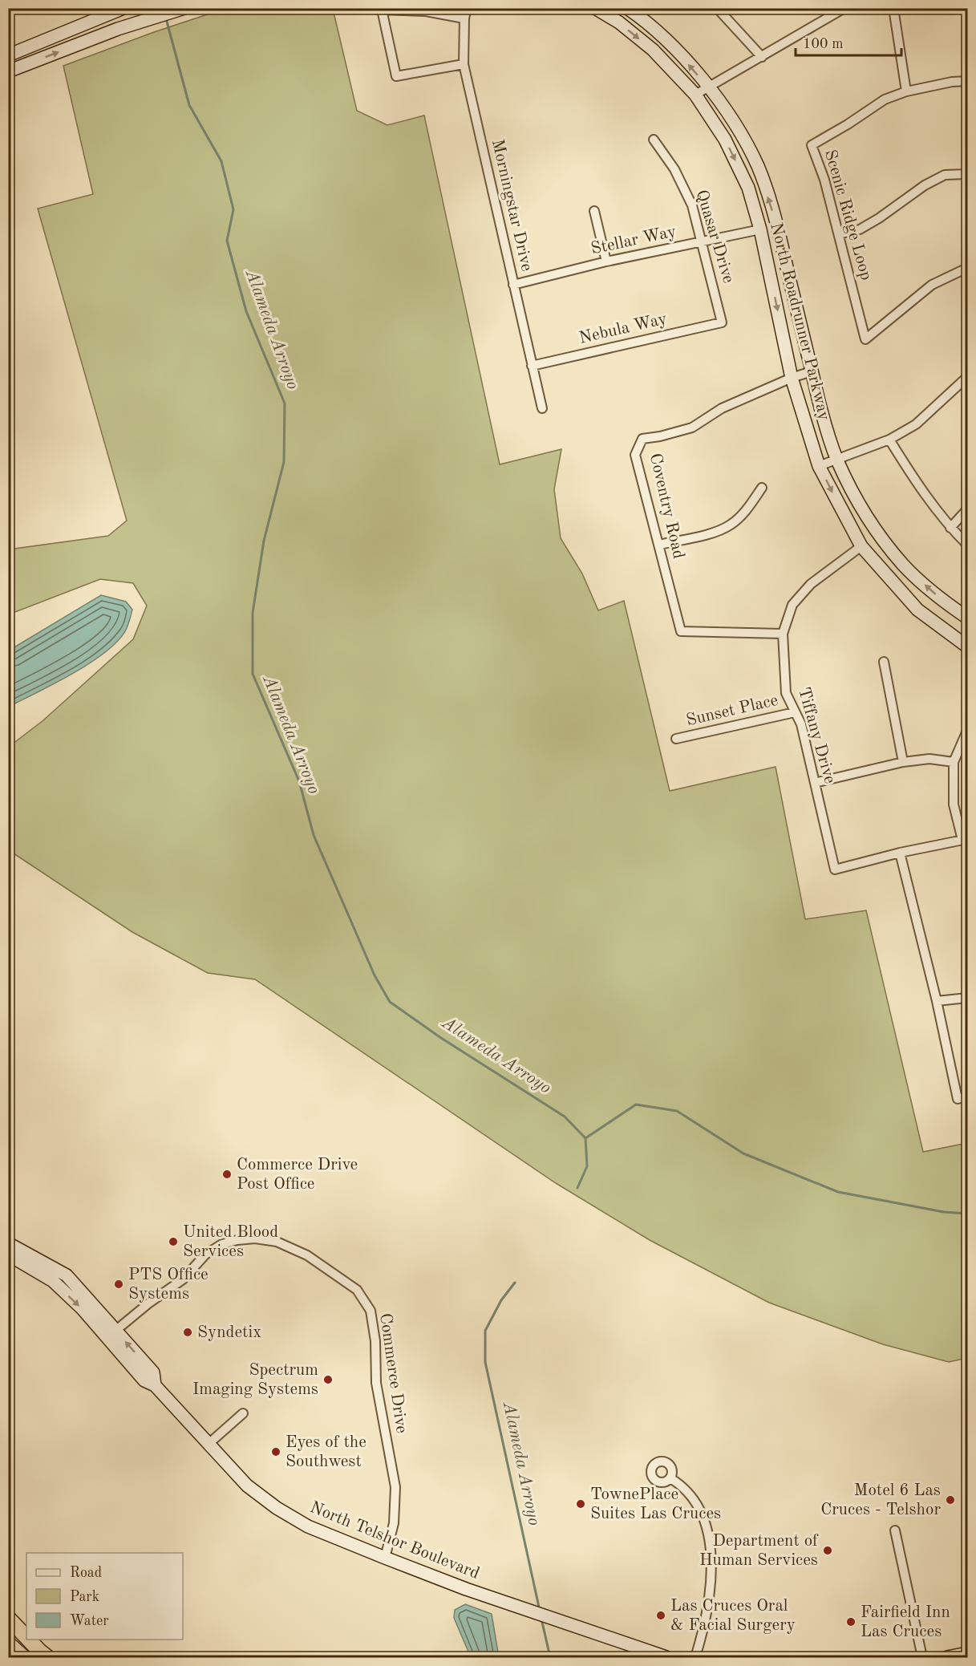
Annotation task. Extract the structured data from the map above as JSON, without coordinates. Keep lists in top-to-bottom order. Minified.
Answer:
{"streets":{"main road":["North Roadrunner Parkway","North Telshor Boulevard"],"street":["Morningstar Drive","Scenic Ridge Loop","Quasar Drive","Stellar Way","Nebula Way","Coventry Road","Sunset Place","Tiffany Drive","Commerce Drive"]},"crossings":[["Morningstar Drive","Stellar Way"],["Morningstar Drive","Nebula Way"],["Quasar Drive","Stellar Way"],["Quasar Drive","Nebula Way"],["Stellar Way","North Roadrunner Parkway"],["North Roadrunner Parkway","Coventry Road"],["North Roadrunner Parkway","Tiffany Drive"],["Coventry Road","Tiffany Drive"],["Sunset Place","Tiffany Drive"],["Commerce Drive","North Telshor Boulevard"]],"water":["Alameda Arroyo"],"places":["Commerce Drive Post Office","United Blood Services","PTS Office Systems","Syndetix","Spectrum Imaging Systems","Eyes of the Southwest","Motel 6 Las Cruces - Telshor","TownePlace Suites Las Cruces","Department of Human Services","Las Cruces Oral & Facial Surgery","Fairfield Inn Las Cruces"],"legend":["Road","Park","Water"],"scale_bar":"100 m"}
